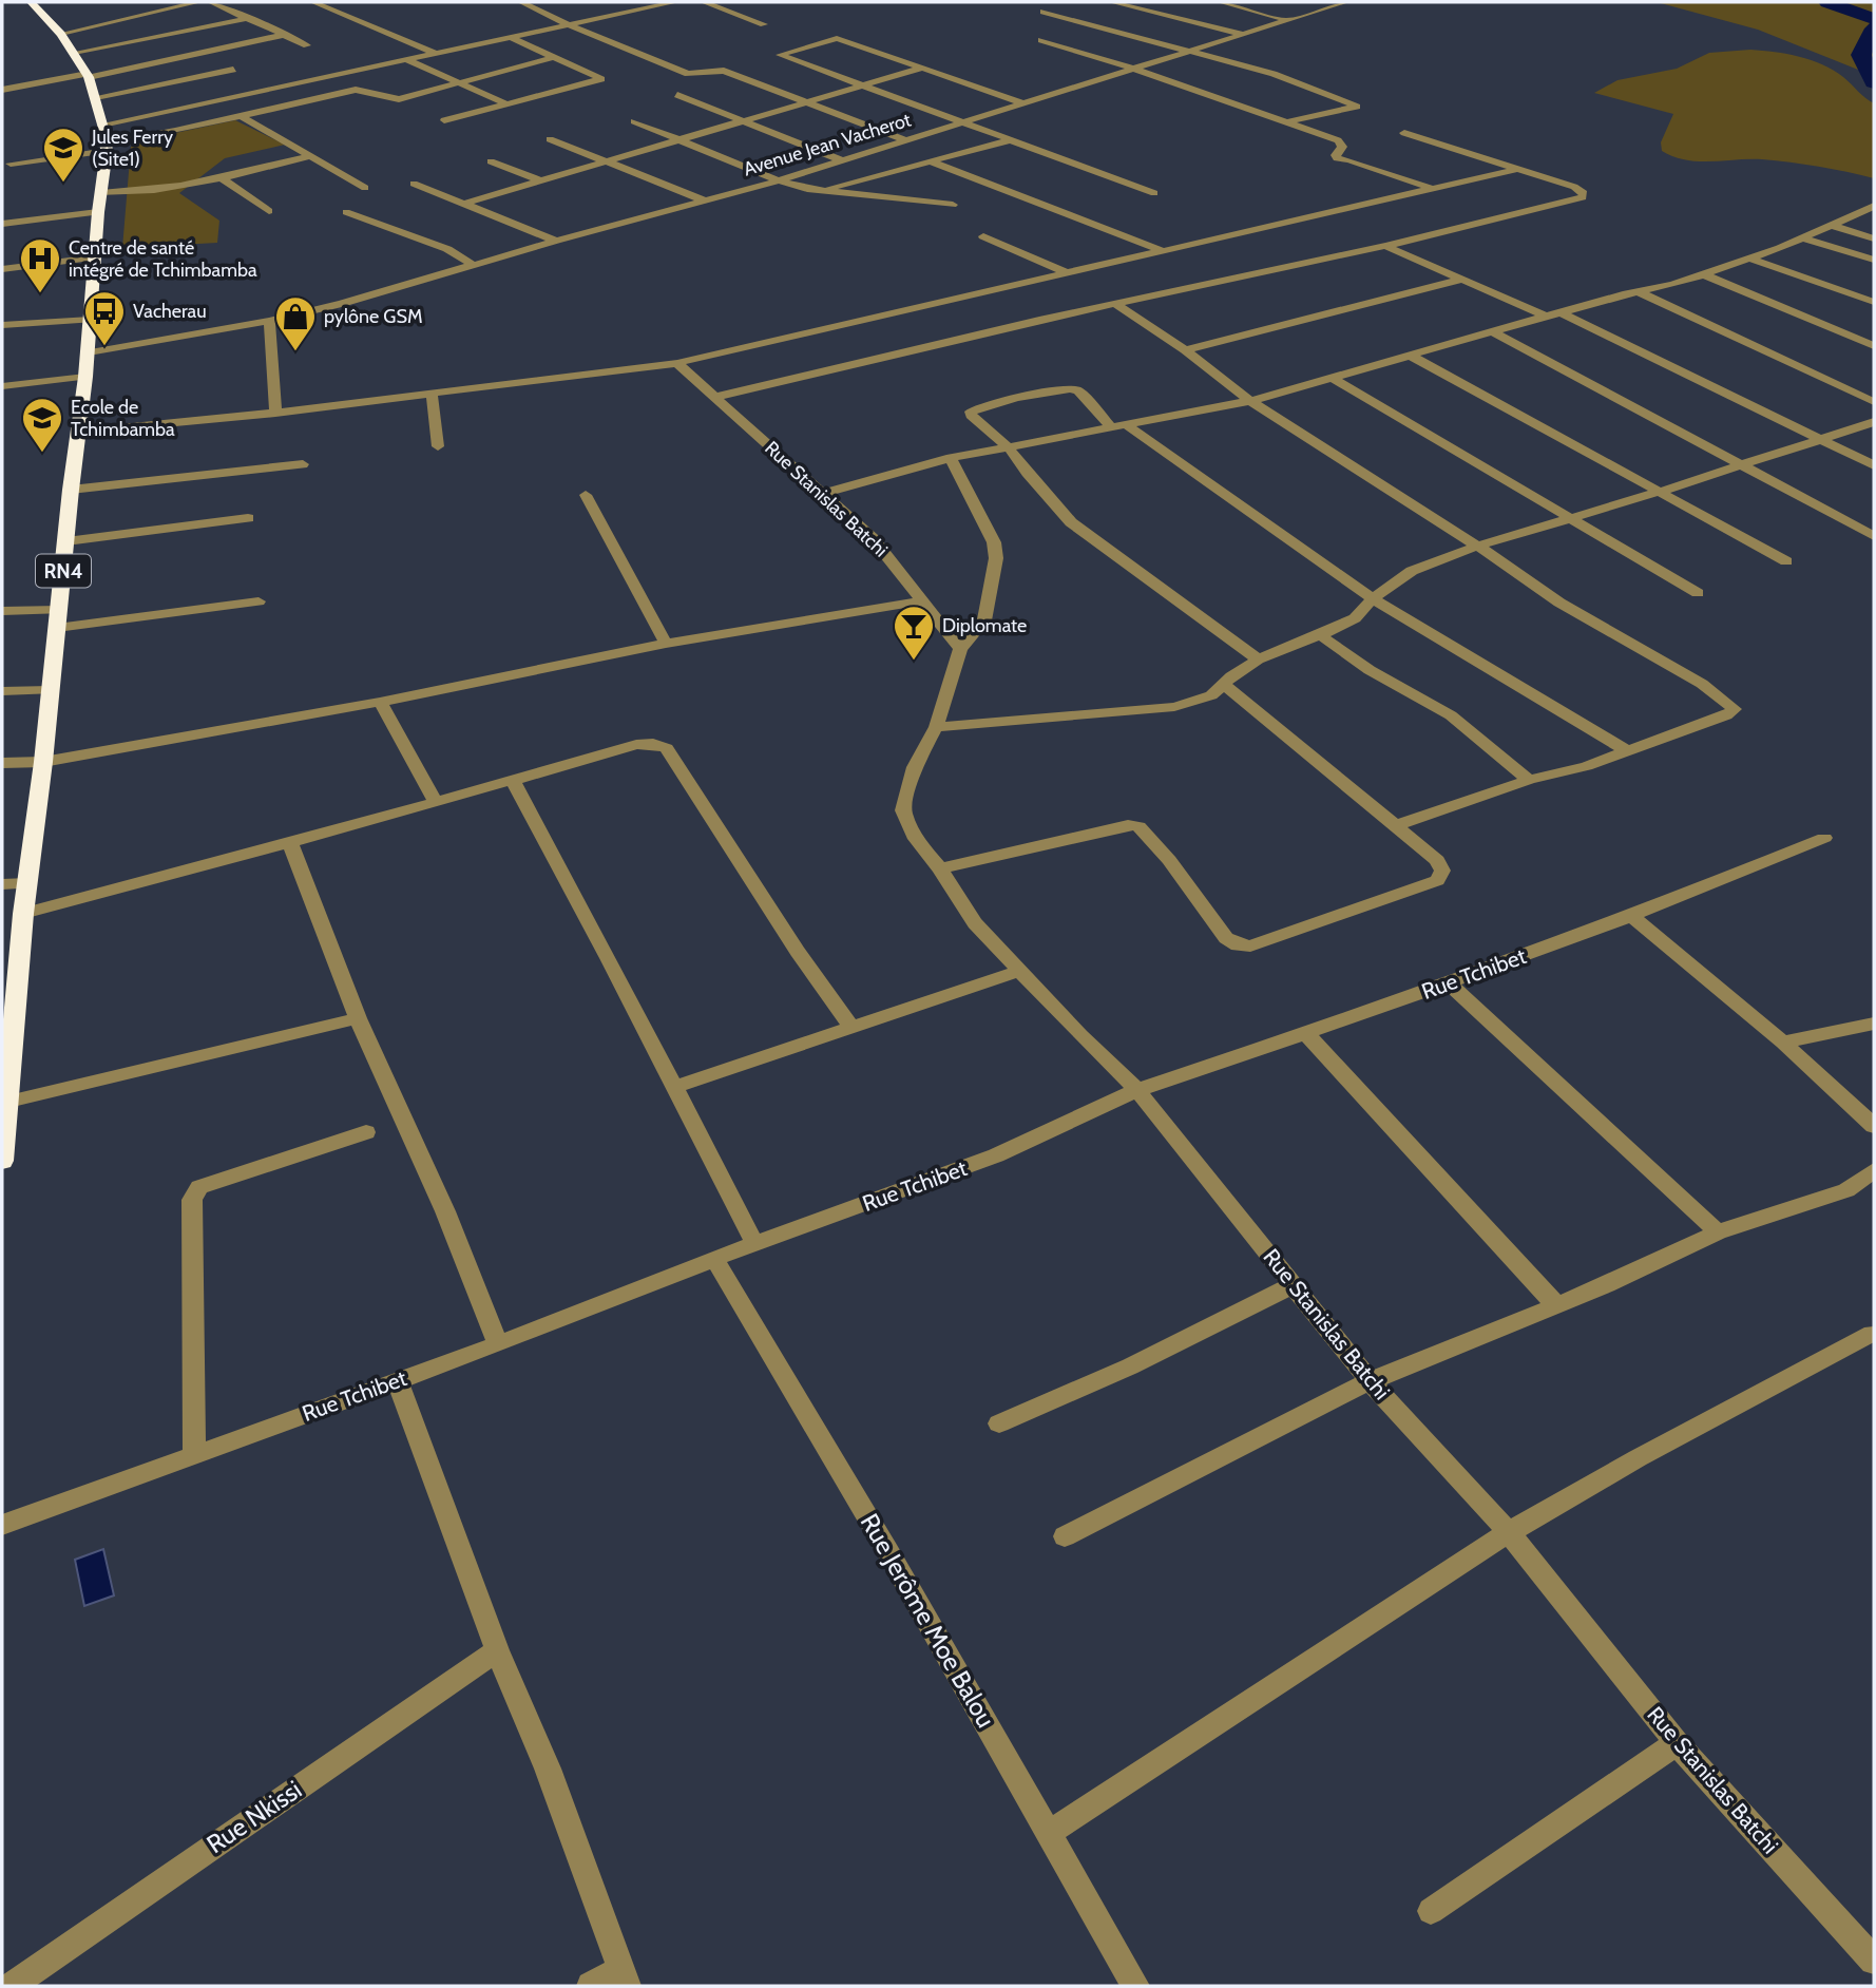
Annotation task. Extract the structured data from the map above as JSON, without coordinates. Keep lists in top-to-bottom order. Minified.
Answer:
{"streets":{"highway":["RN4"],"street":["Avenue Jean Vacherot","Rue Stanislas Batchi","Rue Tchibet","Rue Jerôme Moe Balou","Rue Nkissi"]},"crossings":[["Rue Stanislas Batchi","Rue Tchibet"],["Rue Tchibet","Rue Jerôme Moe Balou"]],"places":{"school or university":["Jules Ferry (Site1)","Ecole de Tchimbamba"],"hospital":["Centre de santé intégré de Tchimbamba"],"bus stop":["Vacherau"],"shop":["pylône GSM"],"bar":["Diplomate"]}}
